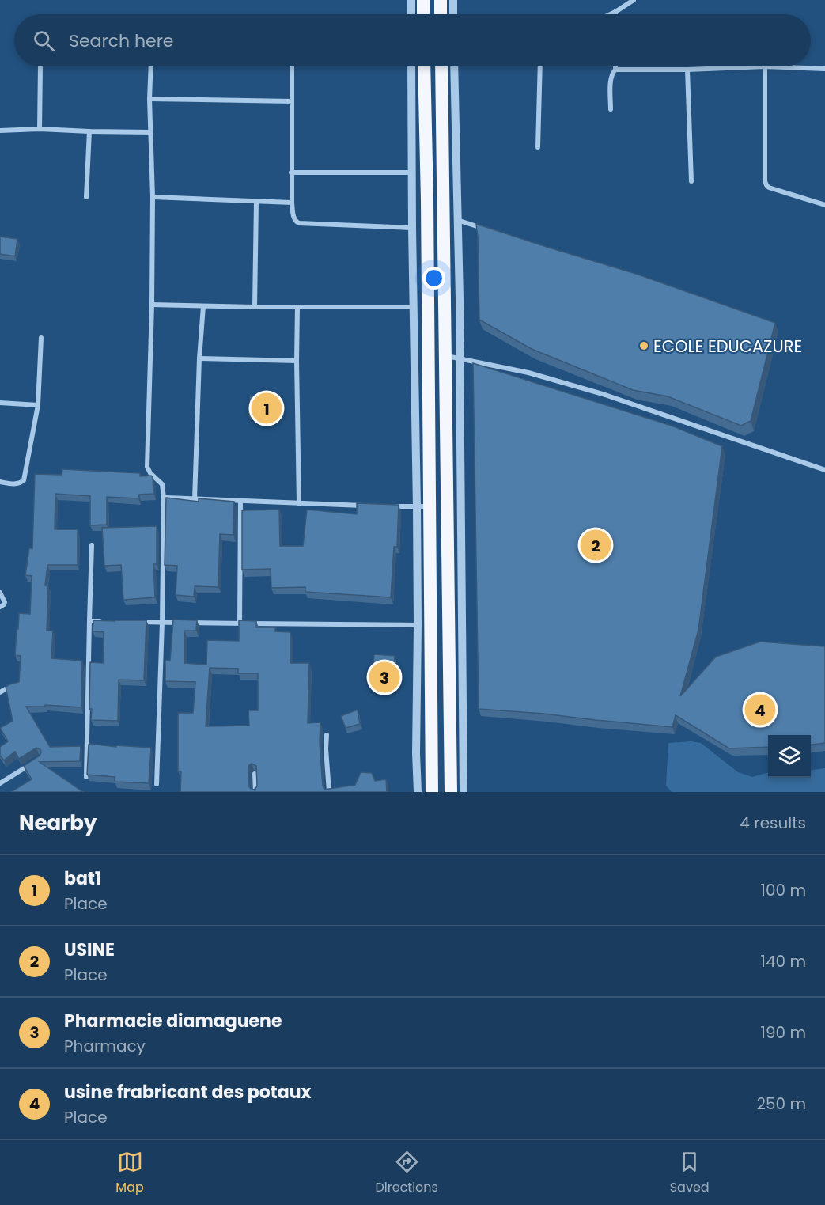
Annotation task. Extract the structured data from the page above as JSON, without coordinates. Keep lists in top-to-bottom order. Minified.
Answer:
{"places":["ECOLE EDUCAZURE"],"page":{"search":"Search here","pins":["1","2","3","4"],"heading":["Nearby","4 results"],"list":[{"mark":"1","name":"bat1","note":"Place","value":"100 m"},{"mark":"2","name":"USINE","note":"Place","value":"140 m"},{"mark":"3","name":"Pharmacie diamaguene","note":"Pharmacy","value":"190 m"},{"mark":"4","name":"usine frabricant des potaux","note":"Place","value":"250 m"}],"nav":["Map","Directions","Saved"]}}
